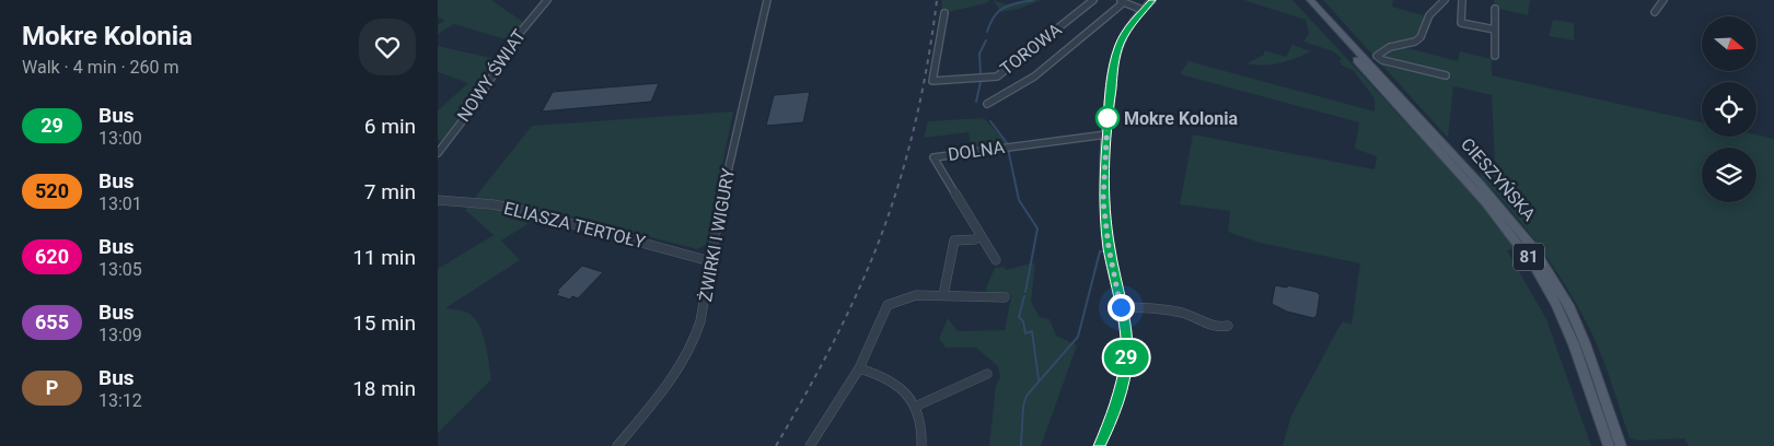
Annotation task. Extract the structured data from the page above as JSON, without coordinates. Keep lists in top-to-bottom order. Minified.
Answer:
{"streets":{"main road":["CIESZYŃSKA","81"],"street":["TOROWA","NOWY ŚWIAT","DOLNA","ELIASZA TERTOŁY","ŻWIRKI I WIGURY"]},"crossings":[["ELIASZA TERTOŁY","ŻWIRKI I WIGURY"]],"places":["Mokre Kolonia"],"lines":["bus line 29"],"north":"right","page":{"heading":["Mokre Kolonia","Walk · 4 min · 260 m"],"on_map":"29","list":[{"mark":"29","name":"Bus","note":"13:00","value":"6 min"},{"mark":"520","name":"Bus","note":"13:01","value":"7 min"},{"mark":"620","name":"Bus","note":"13:05","value":"11 min"},{"mark":"655","name":"Bus","note":"13:09","value":"15 min"},{"mark":"P","name":"Bus","note":"13:12","value":"18 min"}]}}
